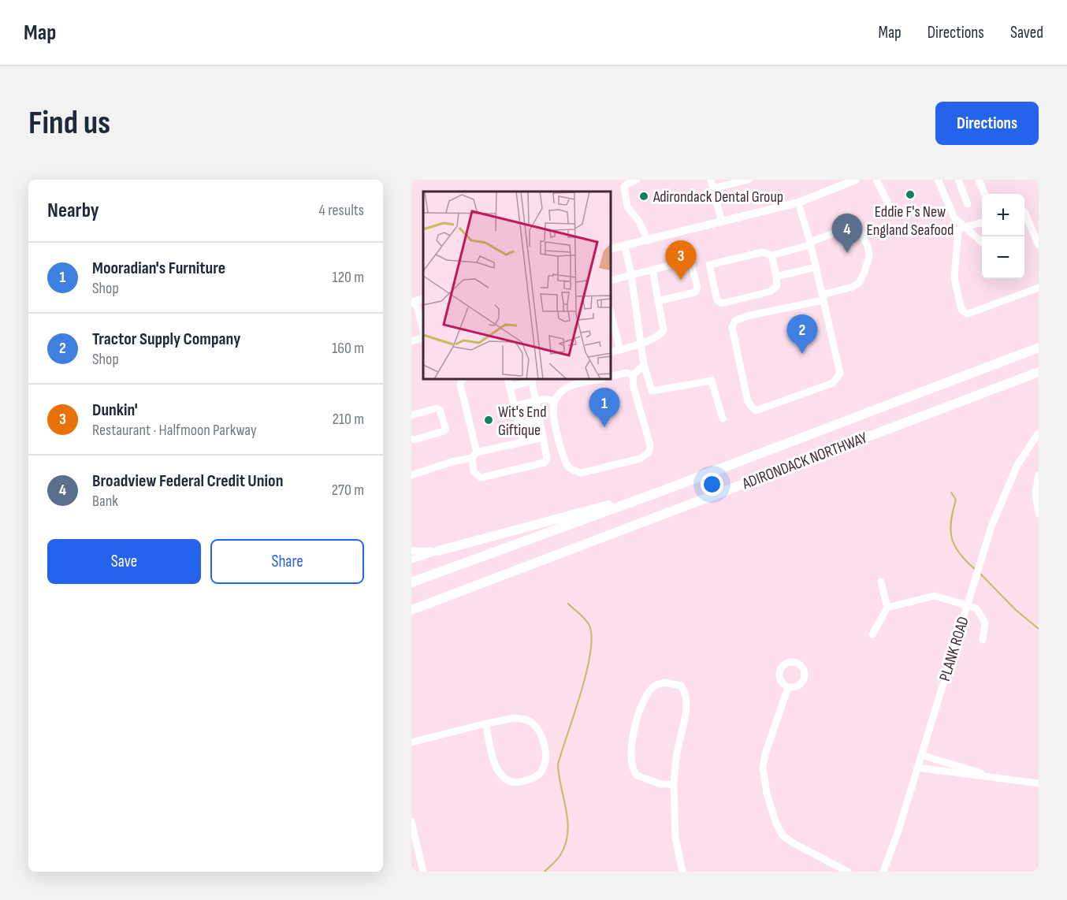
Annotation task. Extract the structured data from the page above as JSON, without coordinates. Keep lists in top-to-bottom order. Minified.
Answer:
{"streets":{"highway":["ADIRONDACK NORTHWAY"],"street":["PLANK ROAD"]},"places":["Eddie F's New England Seafood","Adirondack Dental Group","Wit's End Giftique"],"page":{"header":"Map","nav":["Map","Directions","Saved"],"buttons":["Directions",["Save","Share"]],"title":"Find us","heading":["Nearby","4 results"],"map_buttons":["+","−"],"pins":["4","3","2","1"],"list":[{"mark":"1","name":"Mooradian's Furniture","note":"Shop","value":"120 m"},{"mark":"2","name":"Tractor Supply Company","note":"Shop","value":"160 m"},{"mark":"3","name":"Dunkin'","note":"Restaurant · Halfmoon Parkway","value":"210 m"},{"mark":"4","name":"Broadview Federal Credit Union","note":"Bank","value":"270 m"}]}}
